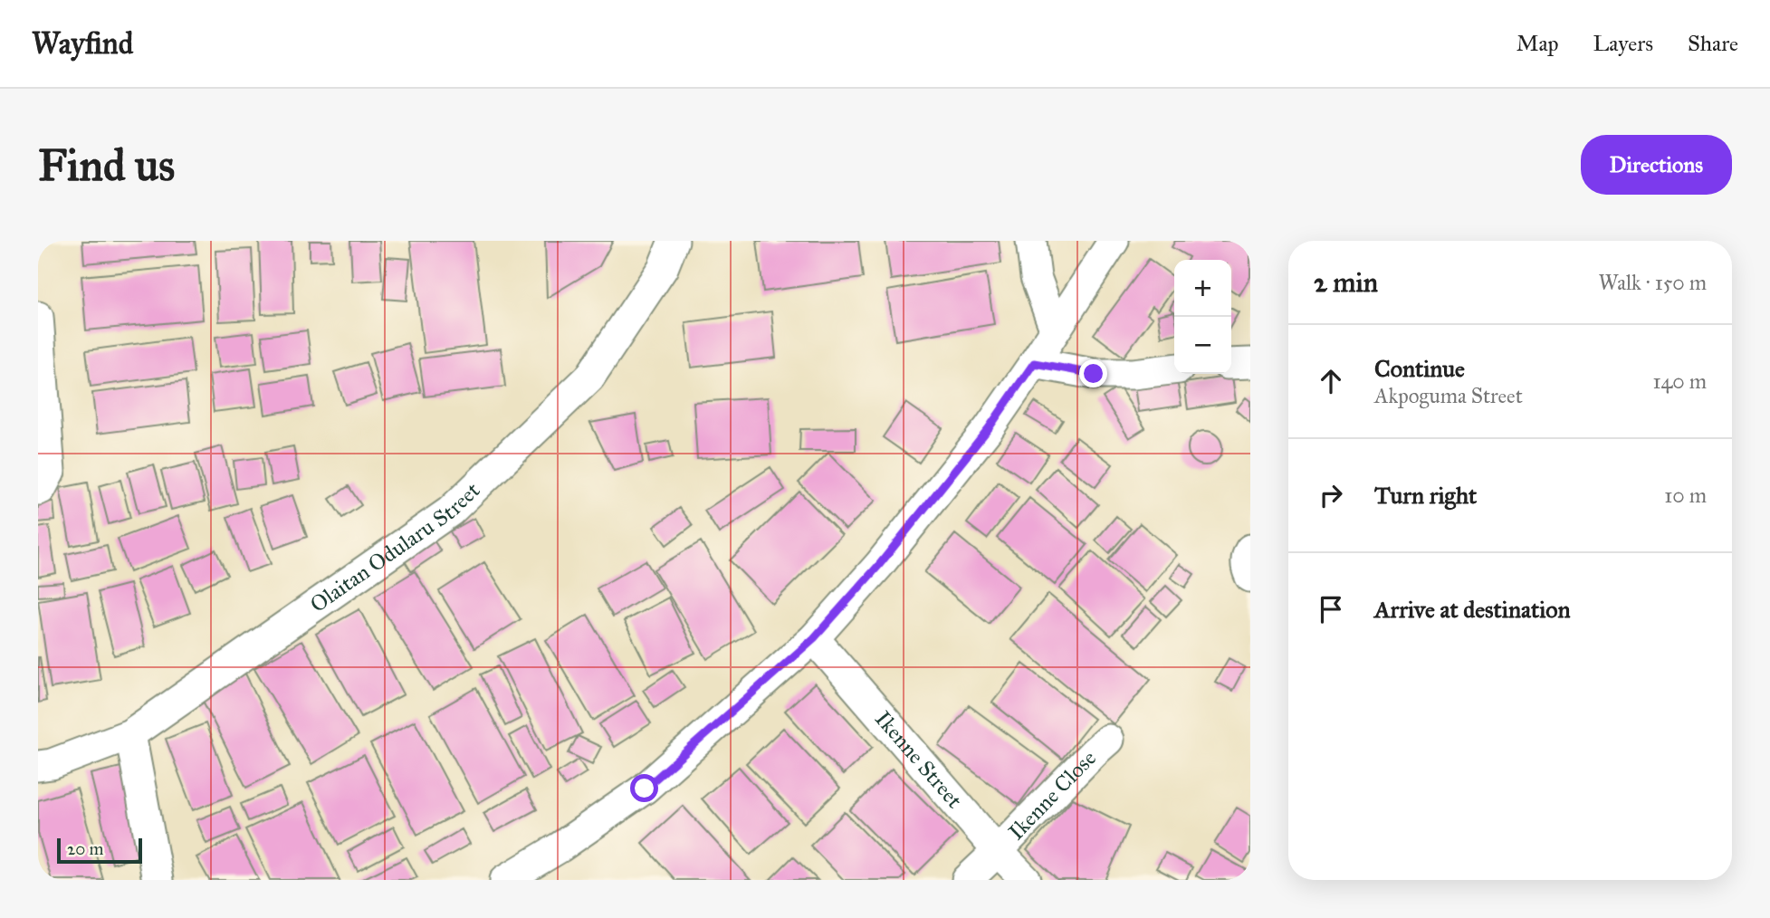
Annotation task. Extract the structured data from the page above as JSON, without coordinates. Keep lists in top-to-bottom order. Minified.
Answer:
{"streets":{"street":["Olaitan Odularu Street","Ikenne Street","Ikenne Close"]},"crossings":[["Ikenne Street","Ikenne Close"]],"scale_bar":"20 m","page":{"header":"Wayfind","nav":["Map","Layers","Share"],"buttons":"Directions","title":"Find us","heading":["2 min","Walk · 150 m"],"map_buttons":["+","−"],"list":[["Continue","Akpoguma Street","140 m"],["Turn right","10 m"],"Arrive at destination"],"scale":"20 m"}}
